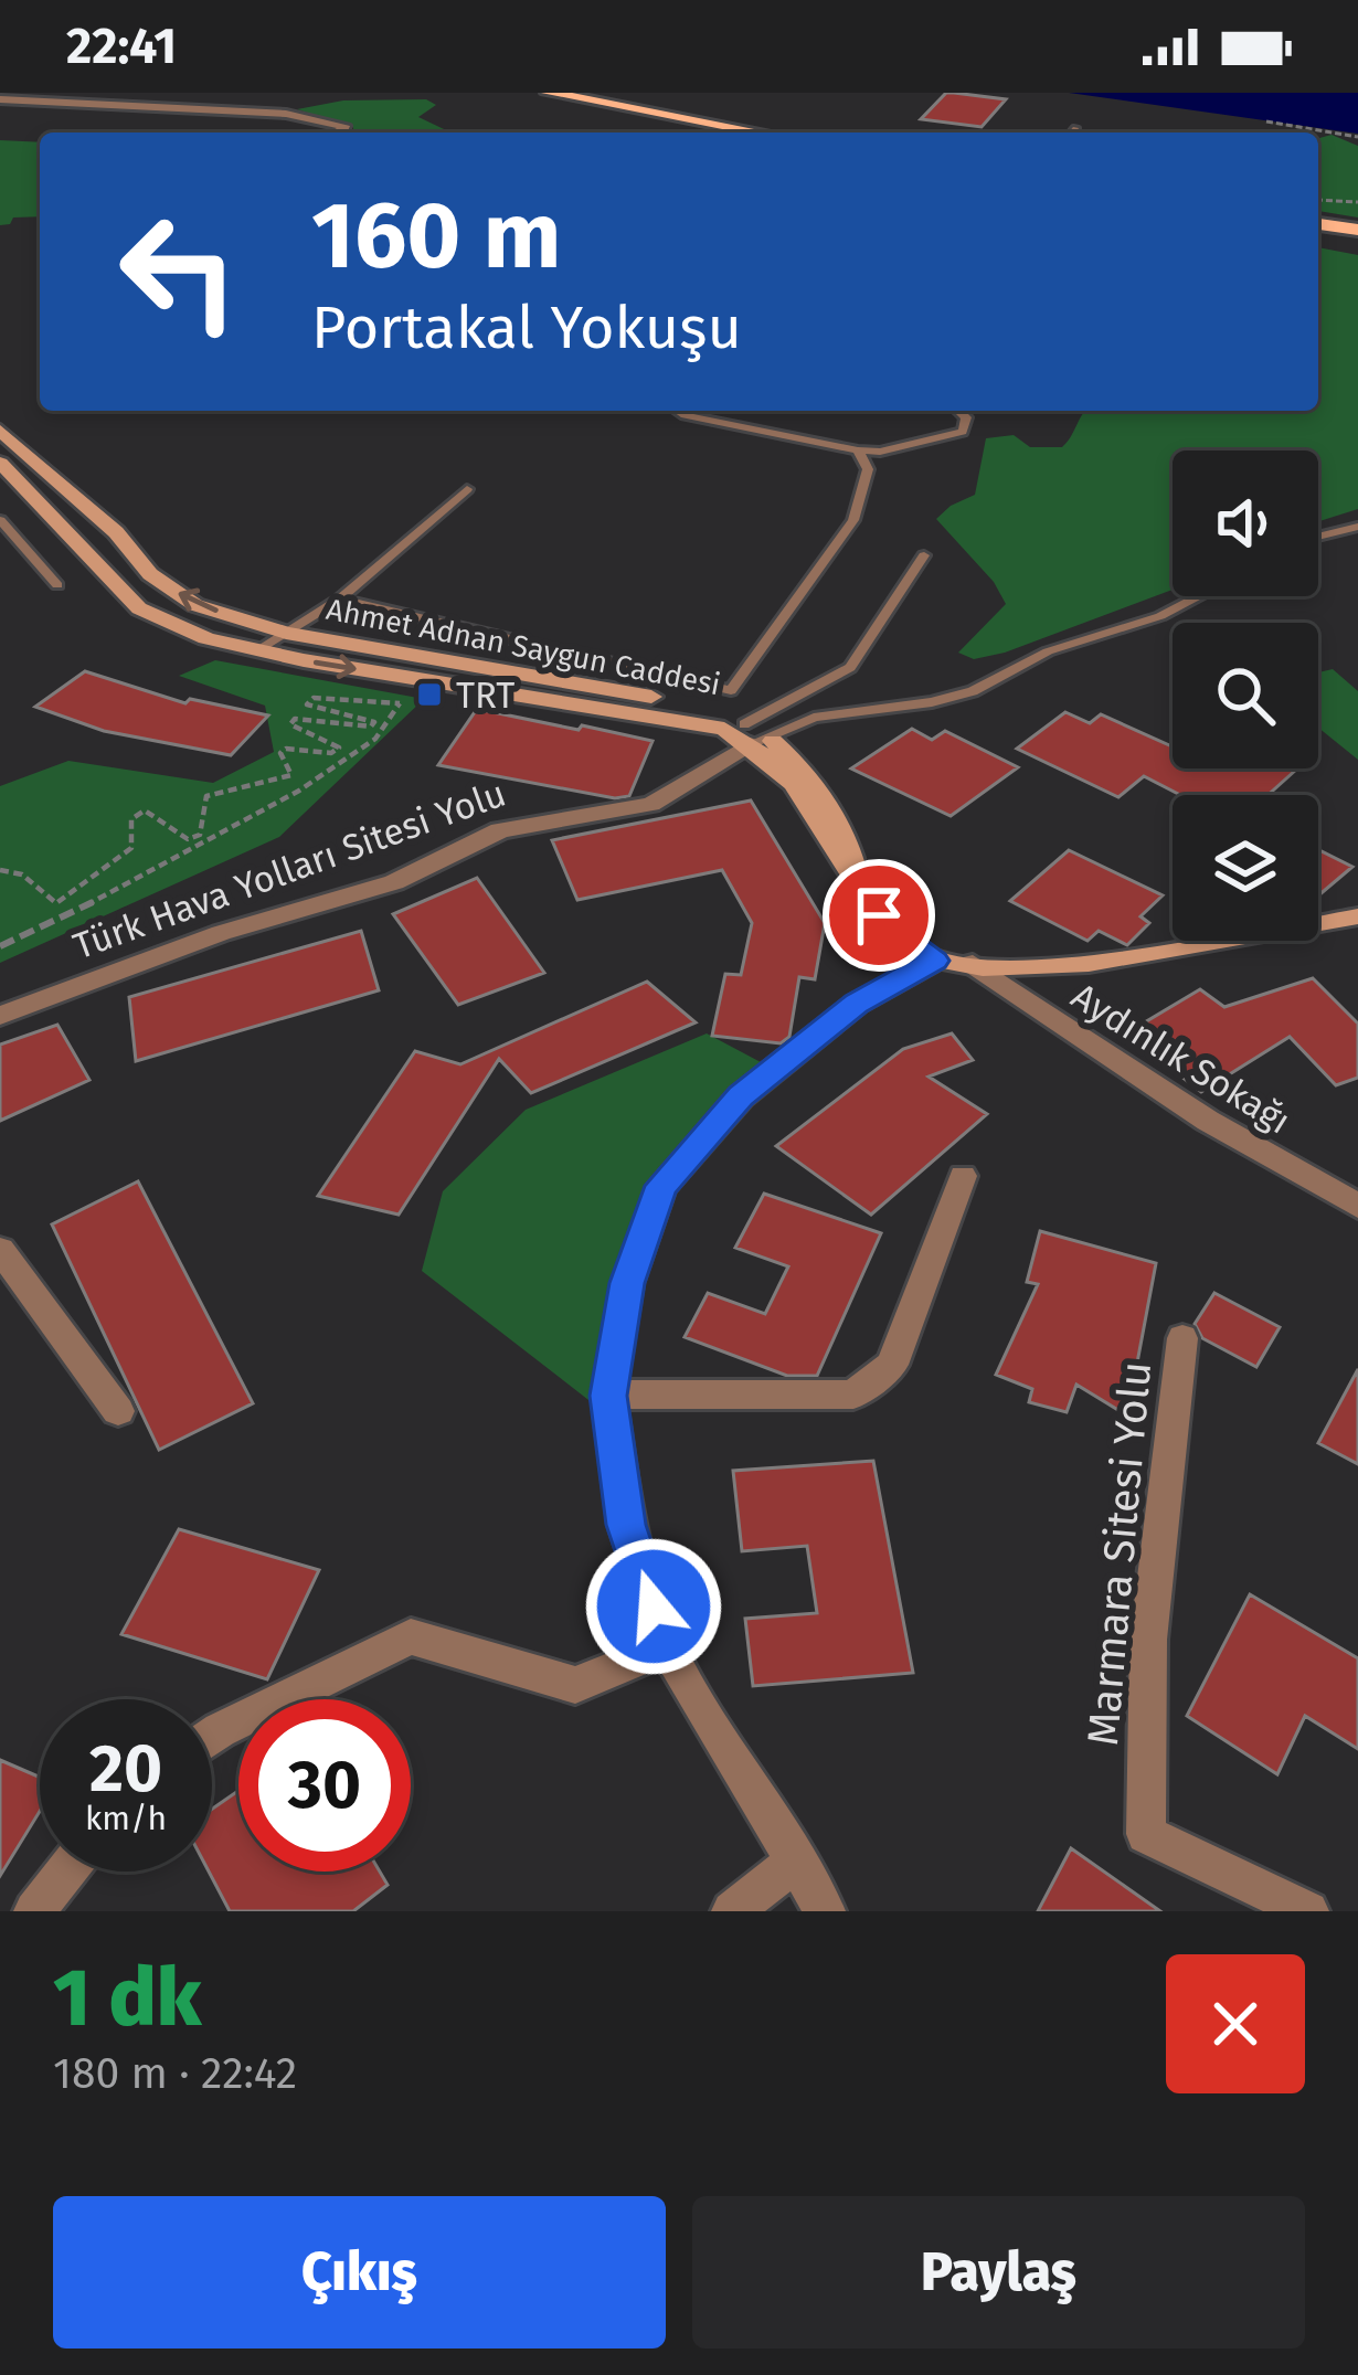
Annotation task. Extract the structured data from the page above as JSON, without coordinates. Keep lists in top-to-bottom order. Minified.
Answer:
{"streets":{"main road":["Ahmet Adnan Saygun Caddesi"],"street":["Türk Hava Yolları Sitesi Yolu","Aydınlık Sokağı","Marmara Sitesi Yolu"]},"crossings":[["Ahmet Adnan Saygun Caddesi","Türk Hava Yolları Sitesi Yolu"]],"places":{"transit":["TRT"]},"page":{"status":"22:41","turn":["160 m","Portakal Yokuşu"],"speed":"20 km/h","limit":"30","heading":["1 dk","180 m · 22:42"],"buttons":["Çıkış","Paylaş"]}}
